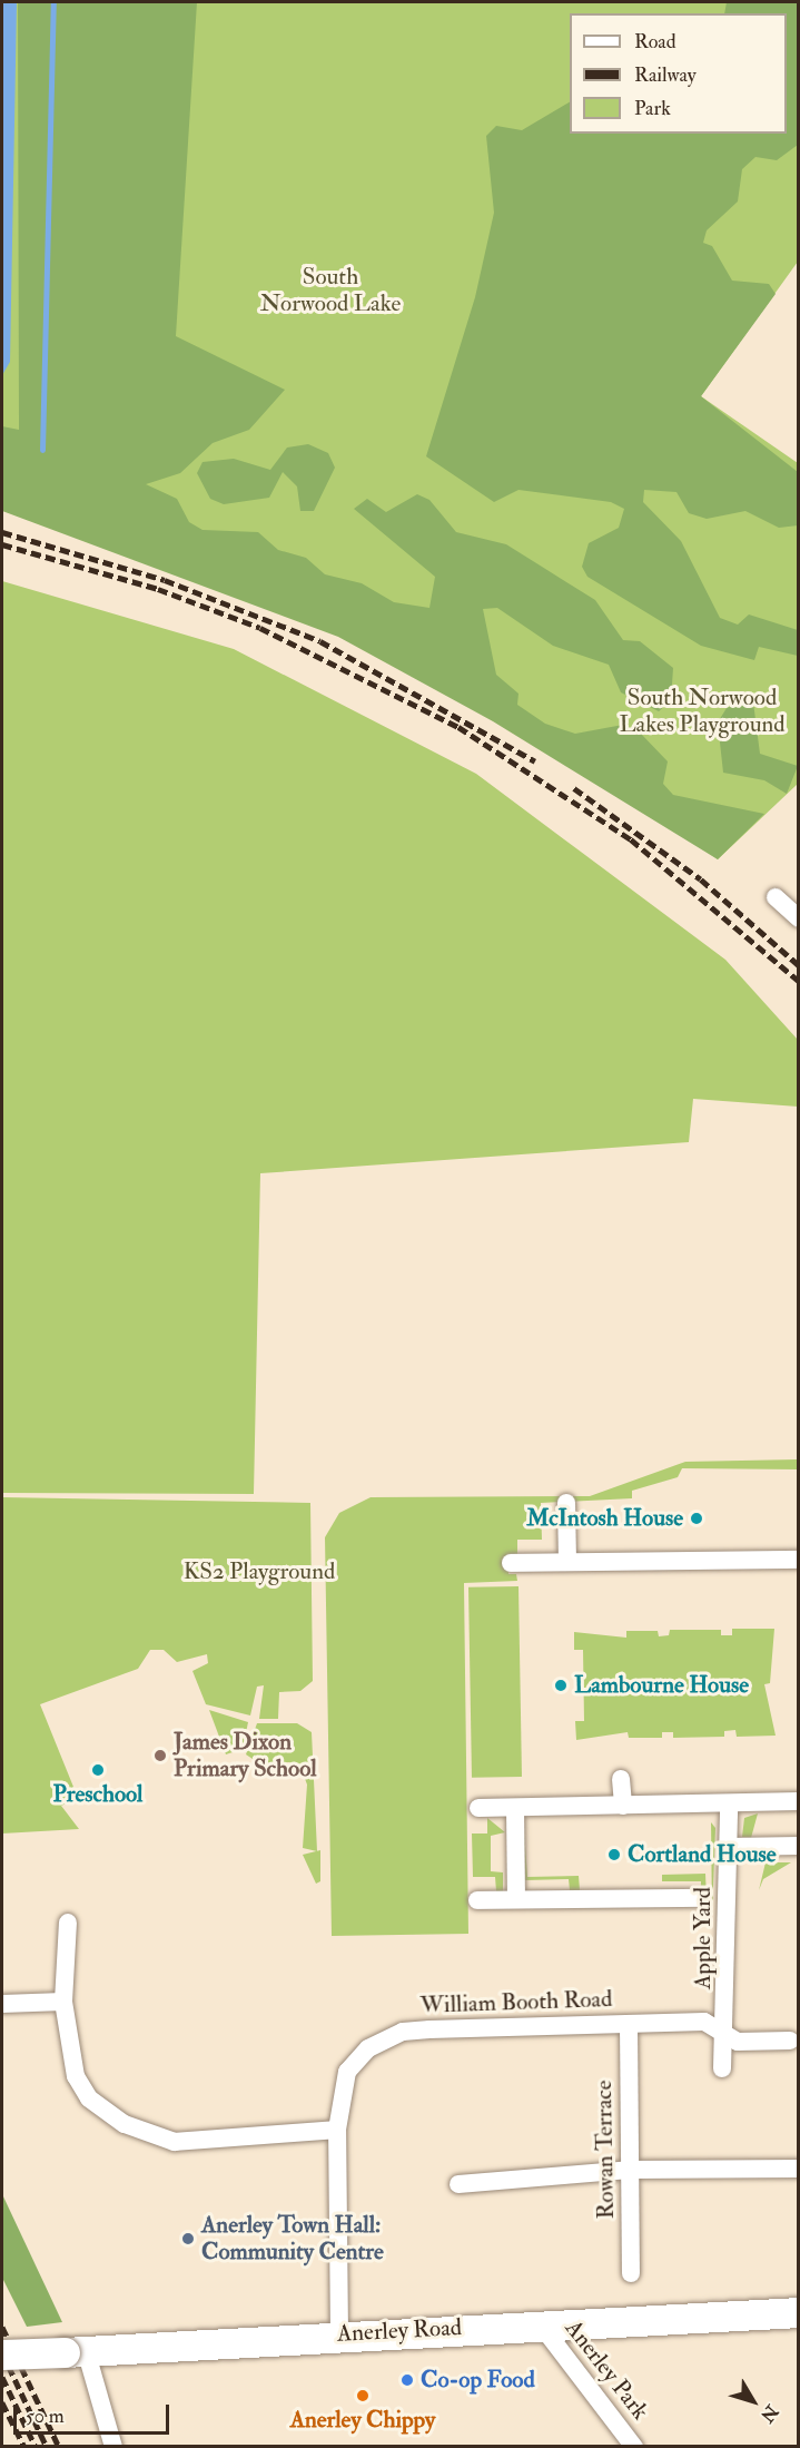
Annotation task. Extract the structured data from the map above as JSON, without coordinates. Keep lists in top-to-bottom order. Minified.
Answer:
{"streets":{"main road":["Anerley Road"],"street":["Apple Yard","William Booth Road","Rowan Terrace","Anerley Park"]},"crossings":[["Apple Yard","William Booth Road"],["William Booth Road","Rowan Terrace"],["William Booth Road","Anerley Road"],["Anerley Road","Anerley Park"]],"parks":["South Norwood Lake","South Norwood Lakes Playground","KS2 Playground"],"places":["McIntosh House","Lambourne House","James Dixon Primary School","Preschool","Cortland House","Anerley Town Hall: Community Centre","Co-op Food","Anerley Chippy"],"legend":["Road","Railway","Park"],"scale_bar":"50 m","north":"bottom right"}
